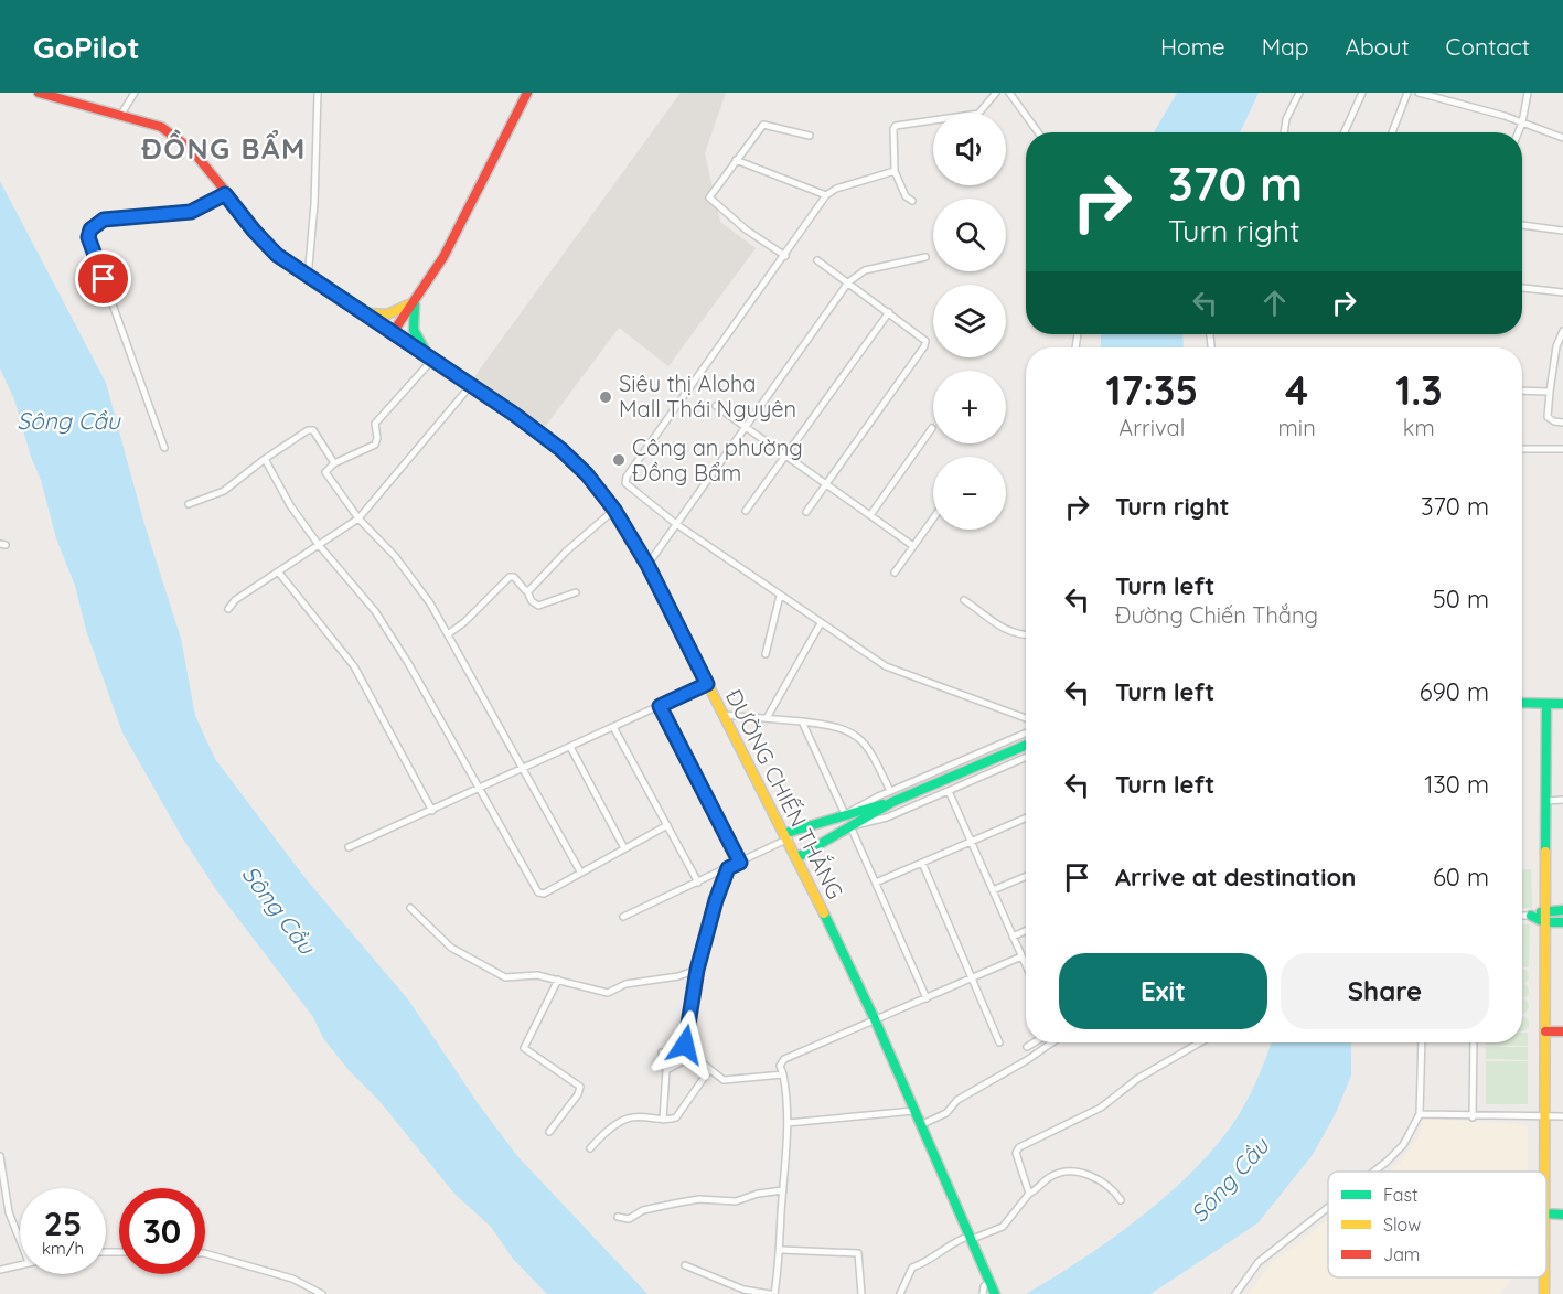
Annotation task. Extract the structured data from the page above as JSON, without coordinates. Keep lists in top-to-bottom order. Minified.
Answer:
{"streets":{"main road":["ĐƯỜNG CHIẾN THẮNG"]},"districts":["ĐỒNG BẨM"],"water":["Sông Cầu"],"places":["Siêu thị Aloha Mall Thái Nguyên","Công an phường Đồng Bẩm"],"legend":["Fast","Slow","Jam"],"page":{"header":"GoPilot","nav":["Home","Map","About","Contact"],"map_buttons":["+","−"],"turn":["370 m","Turn right"],"eta":["17:35","Arrival","4","min","1.3","km"],"list":[{"name":"Turn right","value":"370 m"},{"name":"Turn left","note":"Đường Chiến Thắng","value":"50 m"},{"name":"Turn left","value":"690 m"},{"name":"Turn left","value":"130 m"},{"name":"Arrive at destination","value":"60 m"}],"buttons":["Exit","Share"],"speed":"25 km/h","limit":"30"}}
